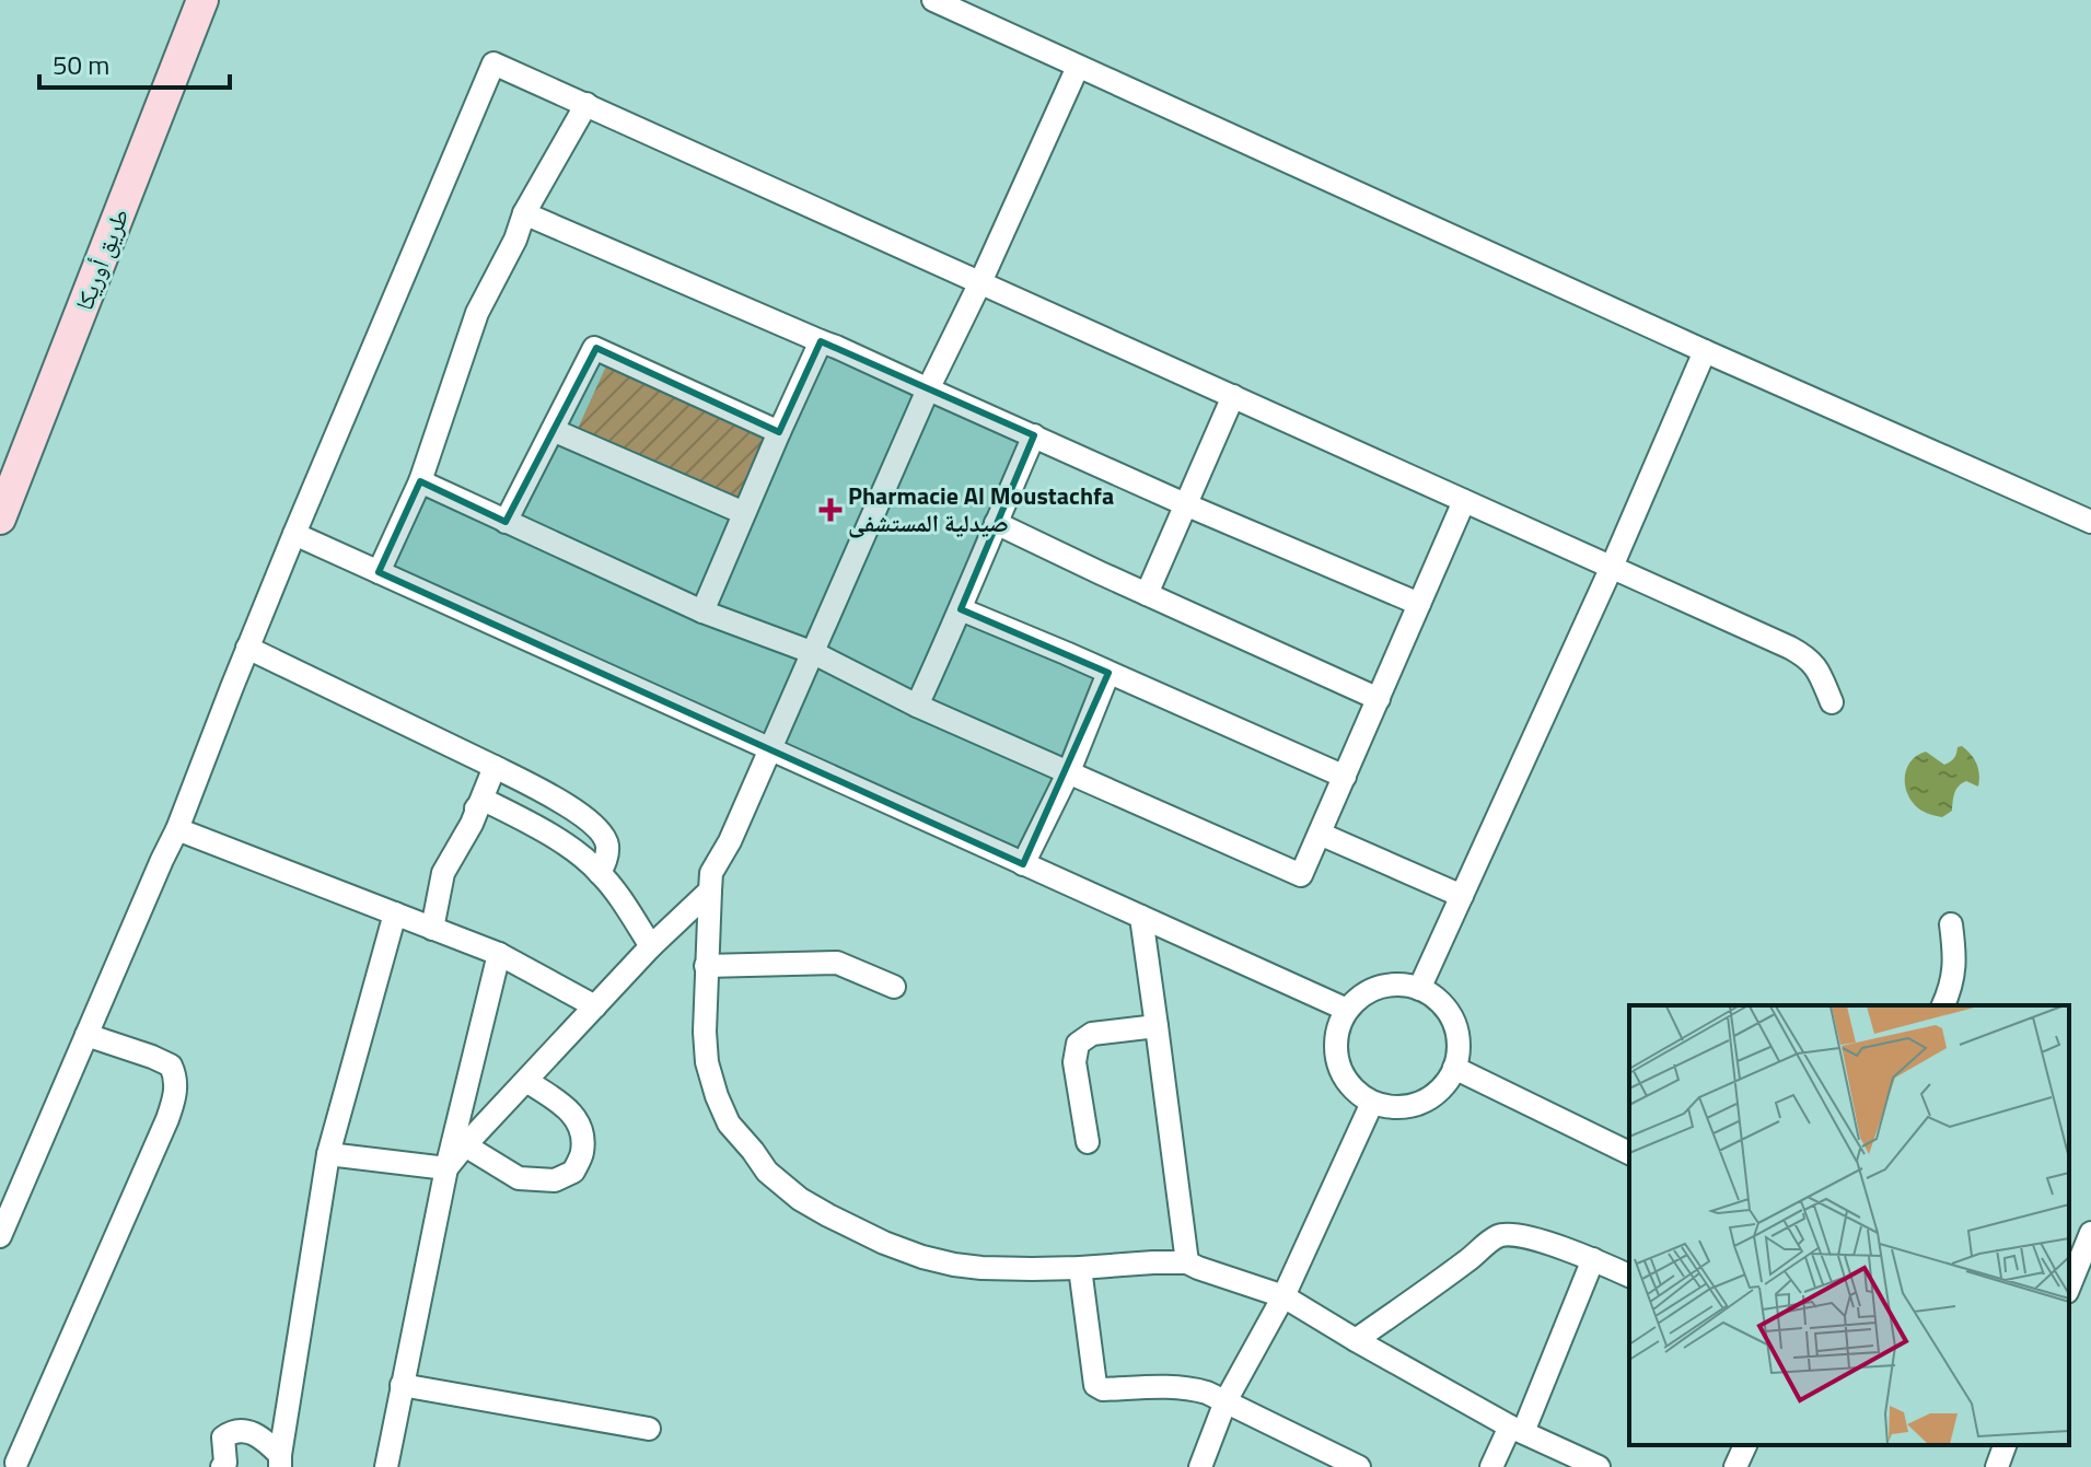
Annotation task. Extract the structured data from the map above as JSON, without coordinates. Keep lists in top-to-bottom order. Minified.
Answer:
{"streets":{"street":["طريق أوريكا"]},"places":{"health":["Pharmacie Al Moustachfa صيدلية المستشفى"]},"scale_bar":"50 m"}
